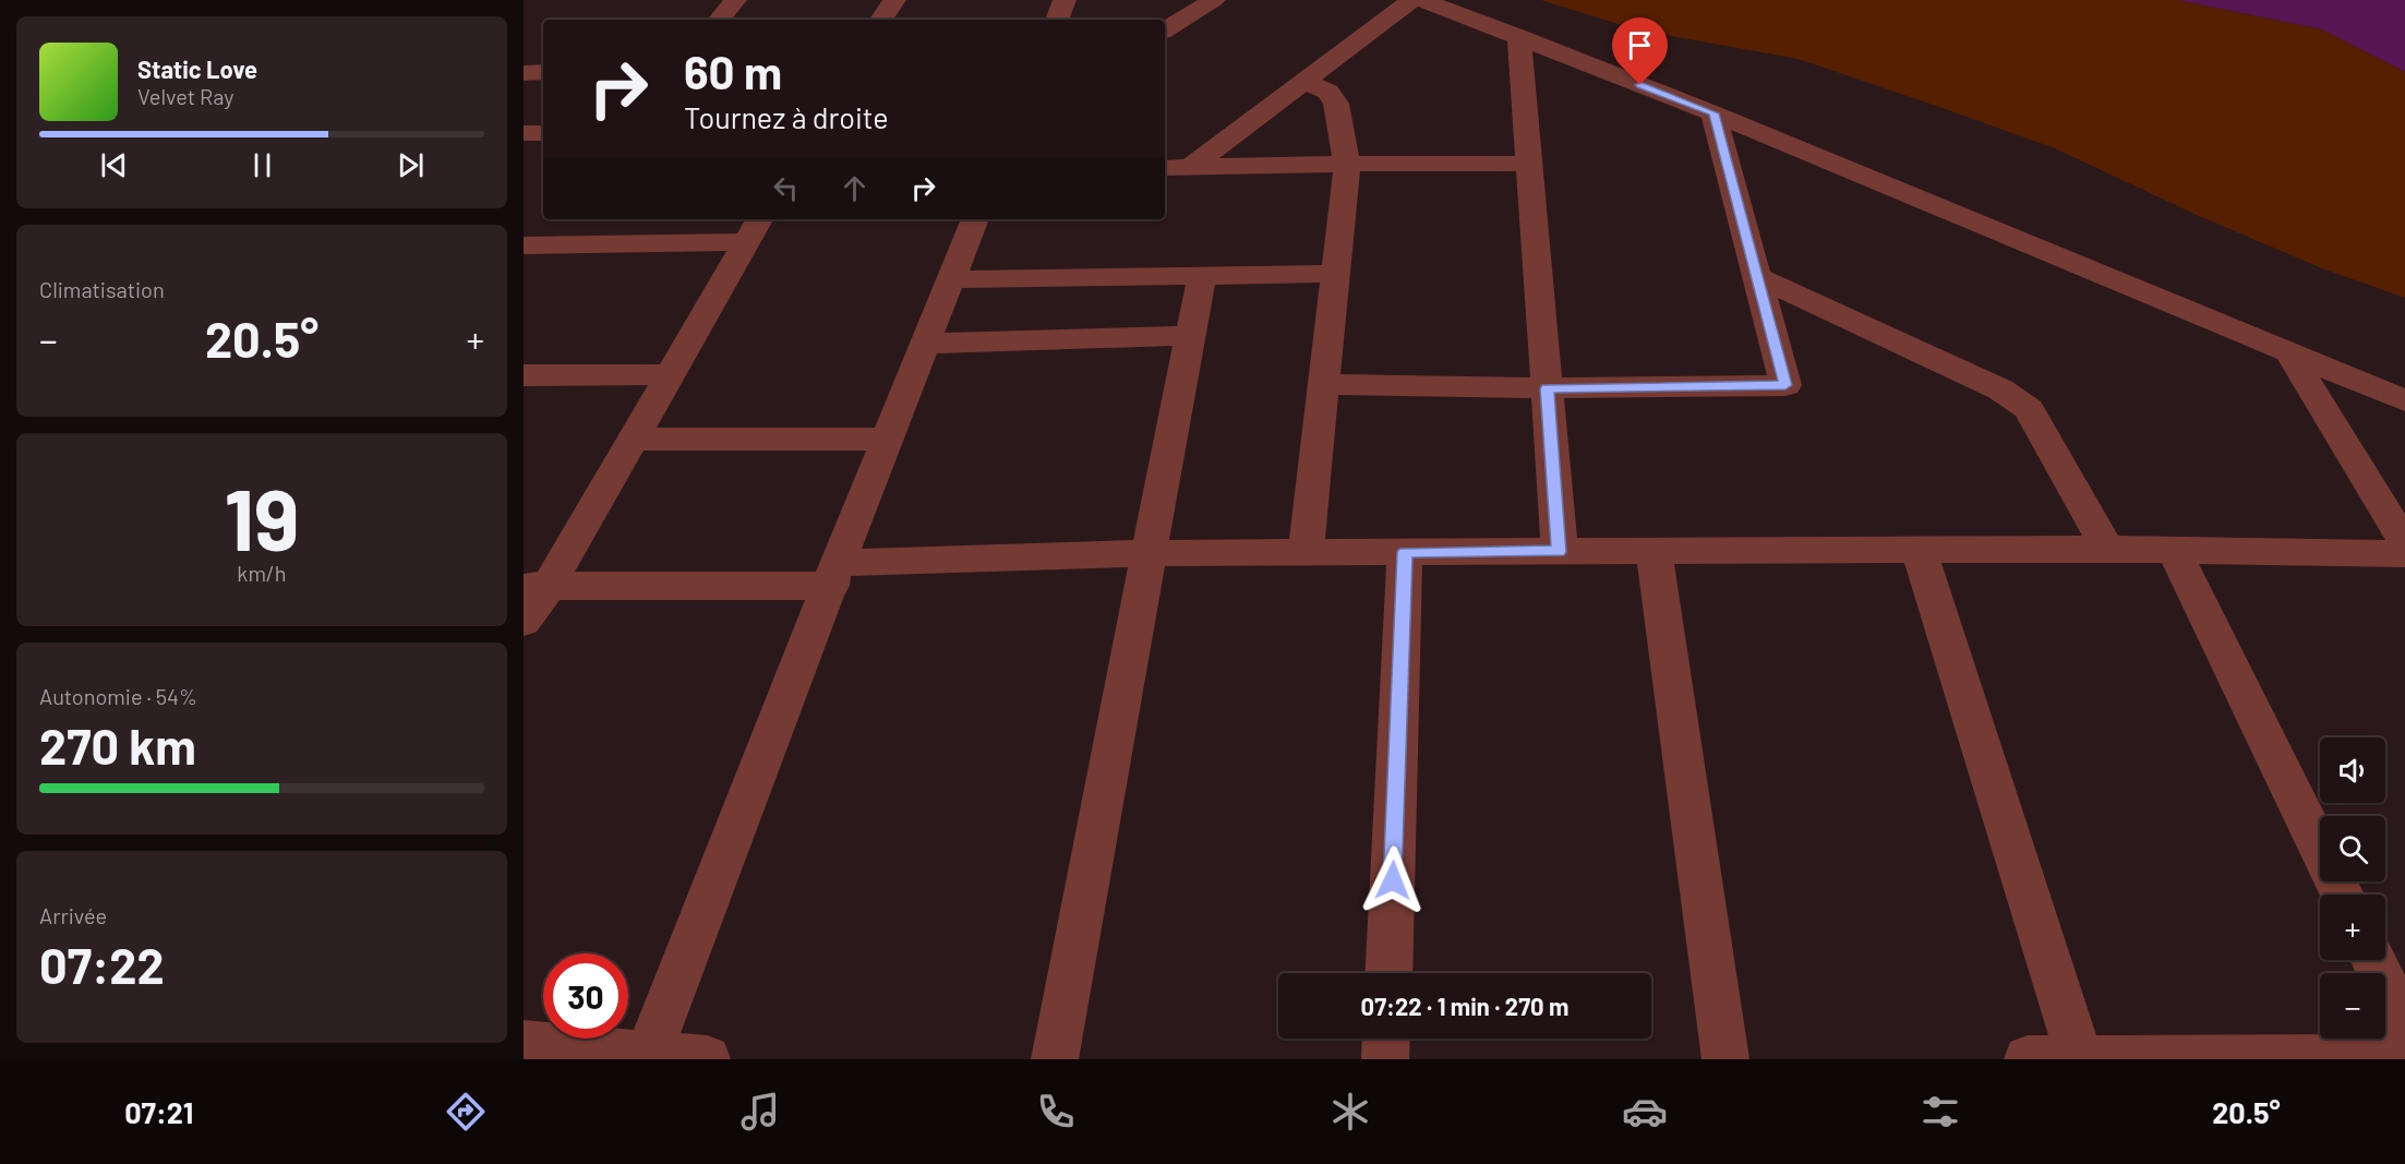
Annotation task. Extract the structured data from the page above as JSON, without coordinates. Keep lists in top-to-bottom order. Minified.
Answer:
{"page":{"turn":["60 m","Tournez à droite"],"song":["Static Love","Velvet Ray"],"tile":["Climatisation",["19","km/h"],["Autonomie · 54%","270 km"],["Arrivée","07:22"]],"heat":["−","20.5°","+"],"map_buttons":["+","−"],"limit":"30","trip":"07:22 · 1 min · 270 m","tabs":["07:21","20.5°"]}}
